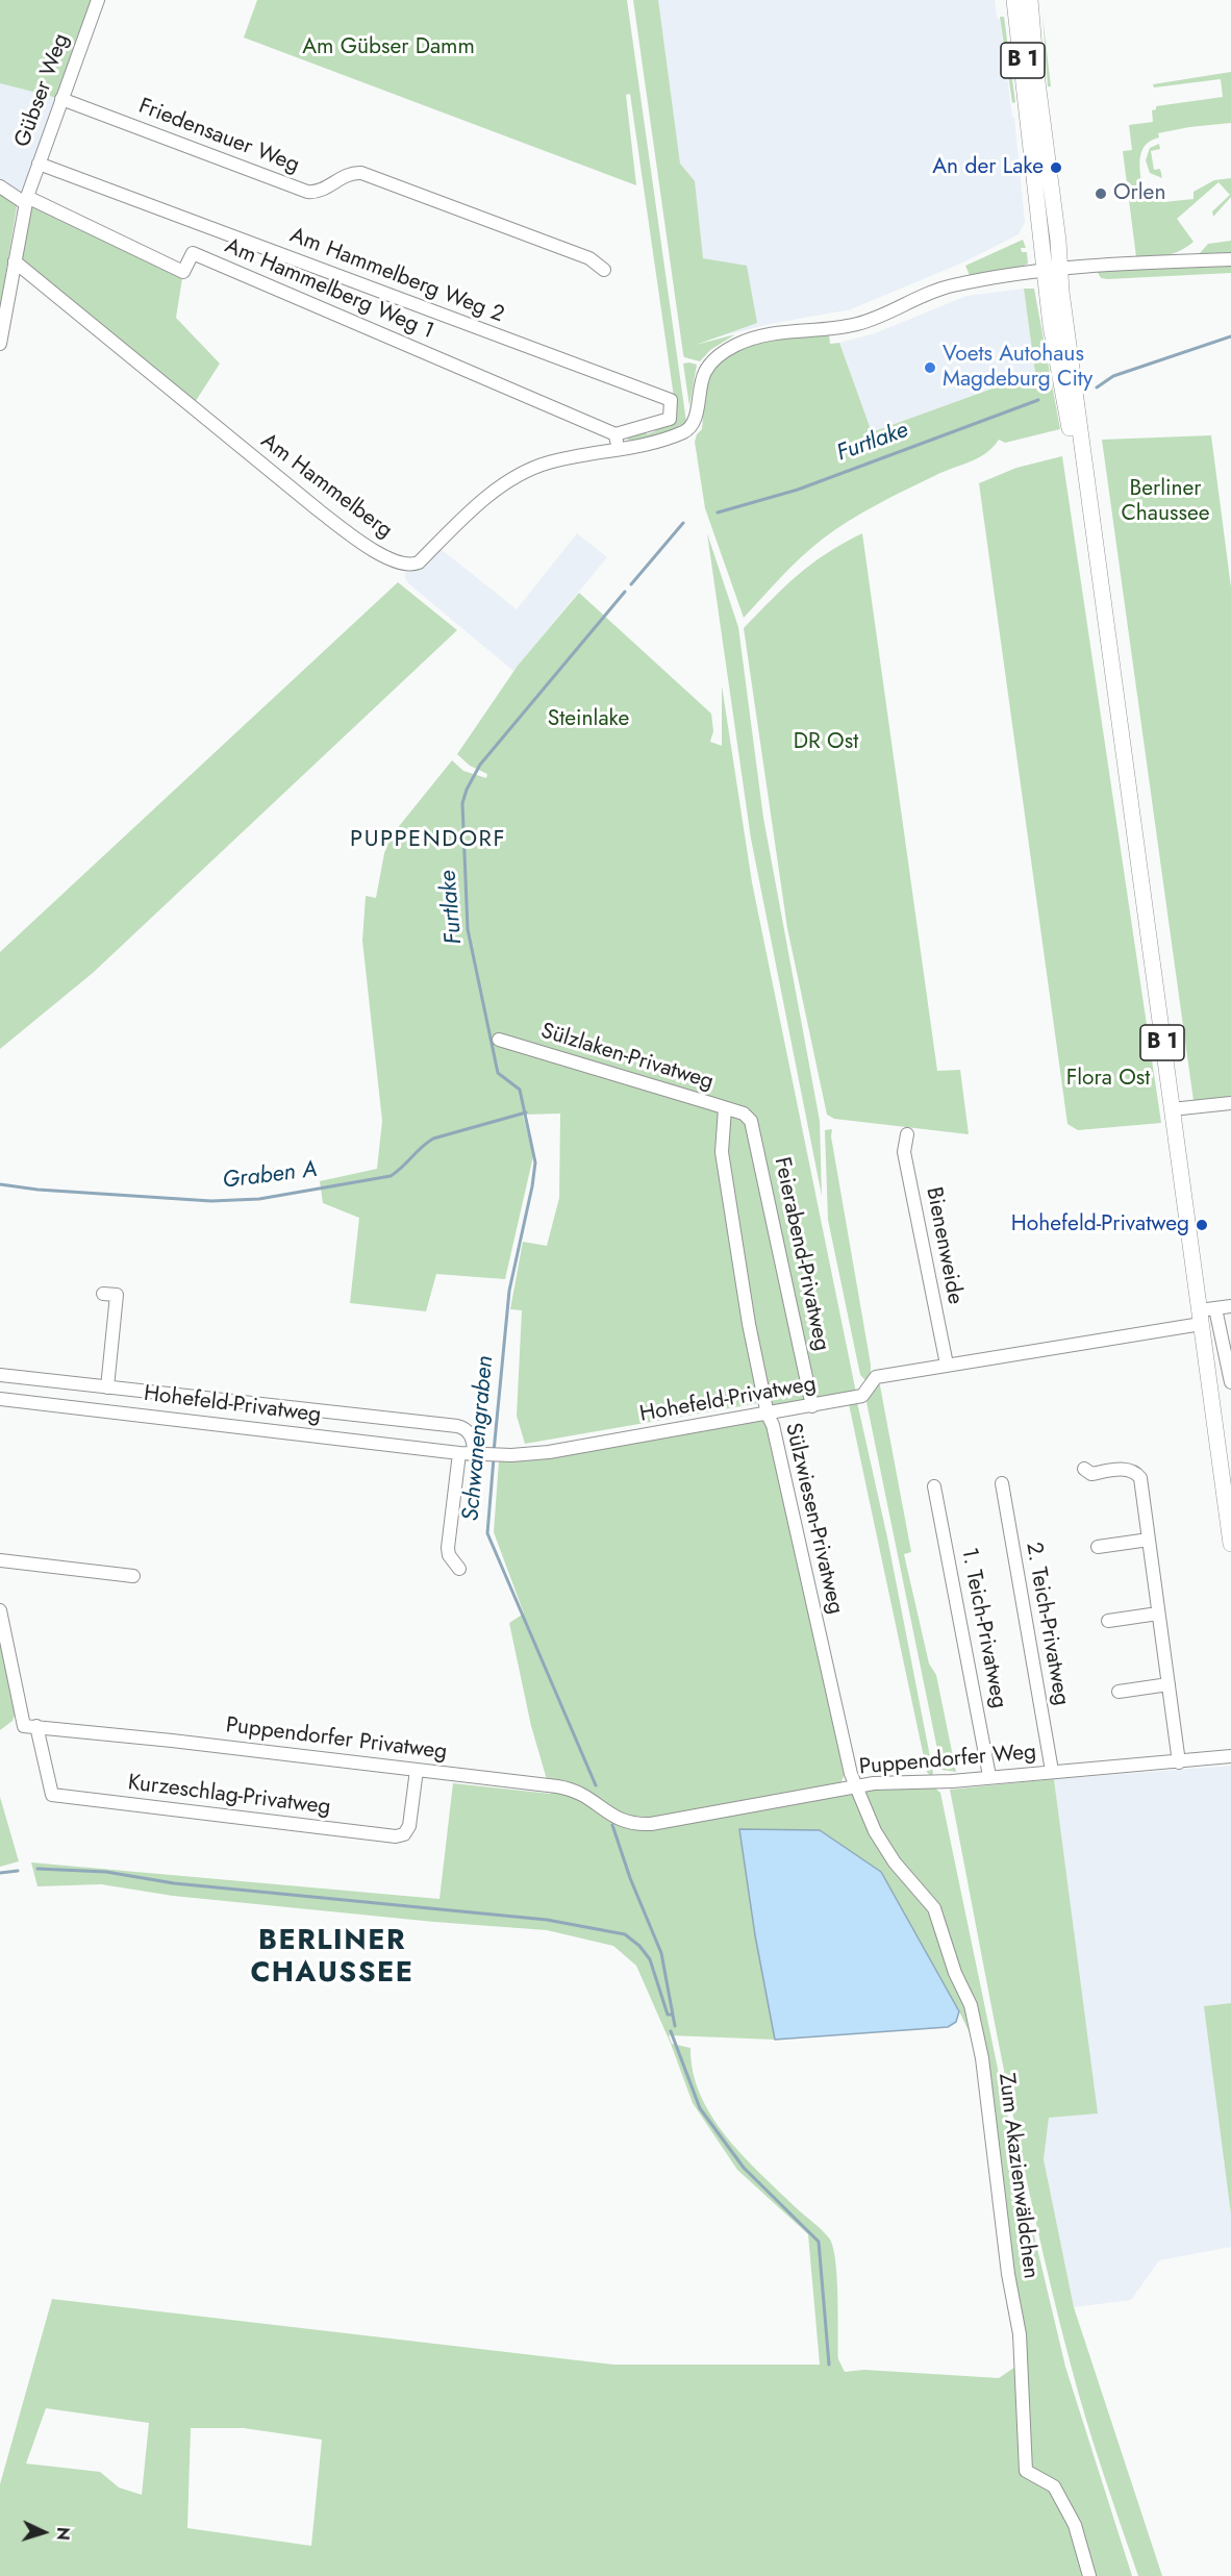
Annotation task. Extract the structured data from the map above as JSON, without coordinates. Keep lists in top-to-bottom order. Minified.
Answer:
{"streets":{"main road":["B 1"],"street":["Gübser Weg","Friedensauer Weg","Am Hammelberg Weg 2","Am Hammelberg Weg 1","Am Hammelberg","Sülzlaken-Privatweg","Bienenweide","Feierabend-Privatweg","Hohefeld-Privatweg","Sülzwiesen-Privatweg","2. Teich-Privatweg","1. Teich-Privatweg","Puppendorfer Privatweg","Puppendorfer Weg","Kurzeschlag-Privatweg","Zum Akazienwäldchen"]},"crossings":[["B 1","Am Hammelberg"],["B 1","Hohefeld-Privatweg"],["Gübser Weg","Friedensauer Weg"],["Gübser Weg","Am Hammelberg Weg 2"],["Gübser Weg","Am Hammelberg Weg 1"],["Gübser Weg","Am Hammelberg"],["Am Hammelberg Weg 2","Am Hammelberg Weg 1"],["Sülzlaken-Privatweg","Feierabend-Privatweg"],["Sülzlaken-Privatweg","Sülzwiesen-Privatweg"],["Bienenweide","Hohefeld-Privatweg"],["Feierabend-Privatweg","Hohefeld-Privatweg"],["Hohefeld-Privatweg","Sülzwiesen-Privatweg"],["Sülzwiesen-Privatweg","Puppendorfer Weg"],["Sülzwiesen-Privatweg","Zum Akazienwäldchen"],["2. Teich-Privatweg","Puppendorfer Weg"],["1. Teich-Privatweg","Puppendorfer Weg"],["Puppendorfer Privatweg","Puppendorfer Weg"],["Puppendorfer Privatweg","Kurzeschlag-Privatweg"],["Puppendorfer Weg","Zum Akazienwäldchen"]],"districts":["PUPPENDORF","BERLINER CHAUSSEE"],"water":["Furtlake","Graben A","Schwanengraben"],"parks":["Am Gübser Damm","Berliner Chaussee","Steinlake","DR Ost","Flora Ost"],"places":["An der Lake","Orlen","Voets Autohaus Magdeburg City","Hohefeld-Privatweg"],"north":"right"}
